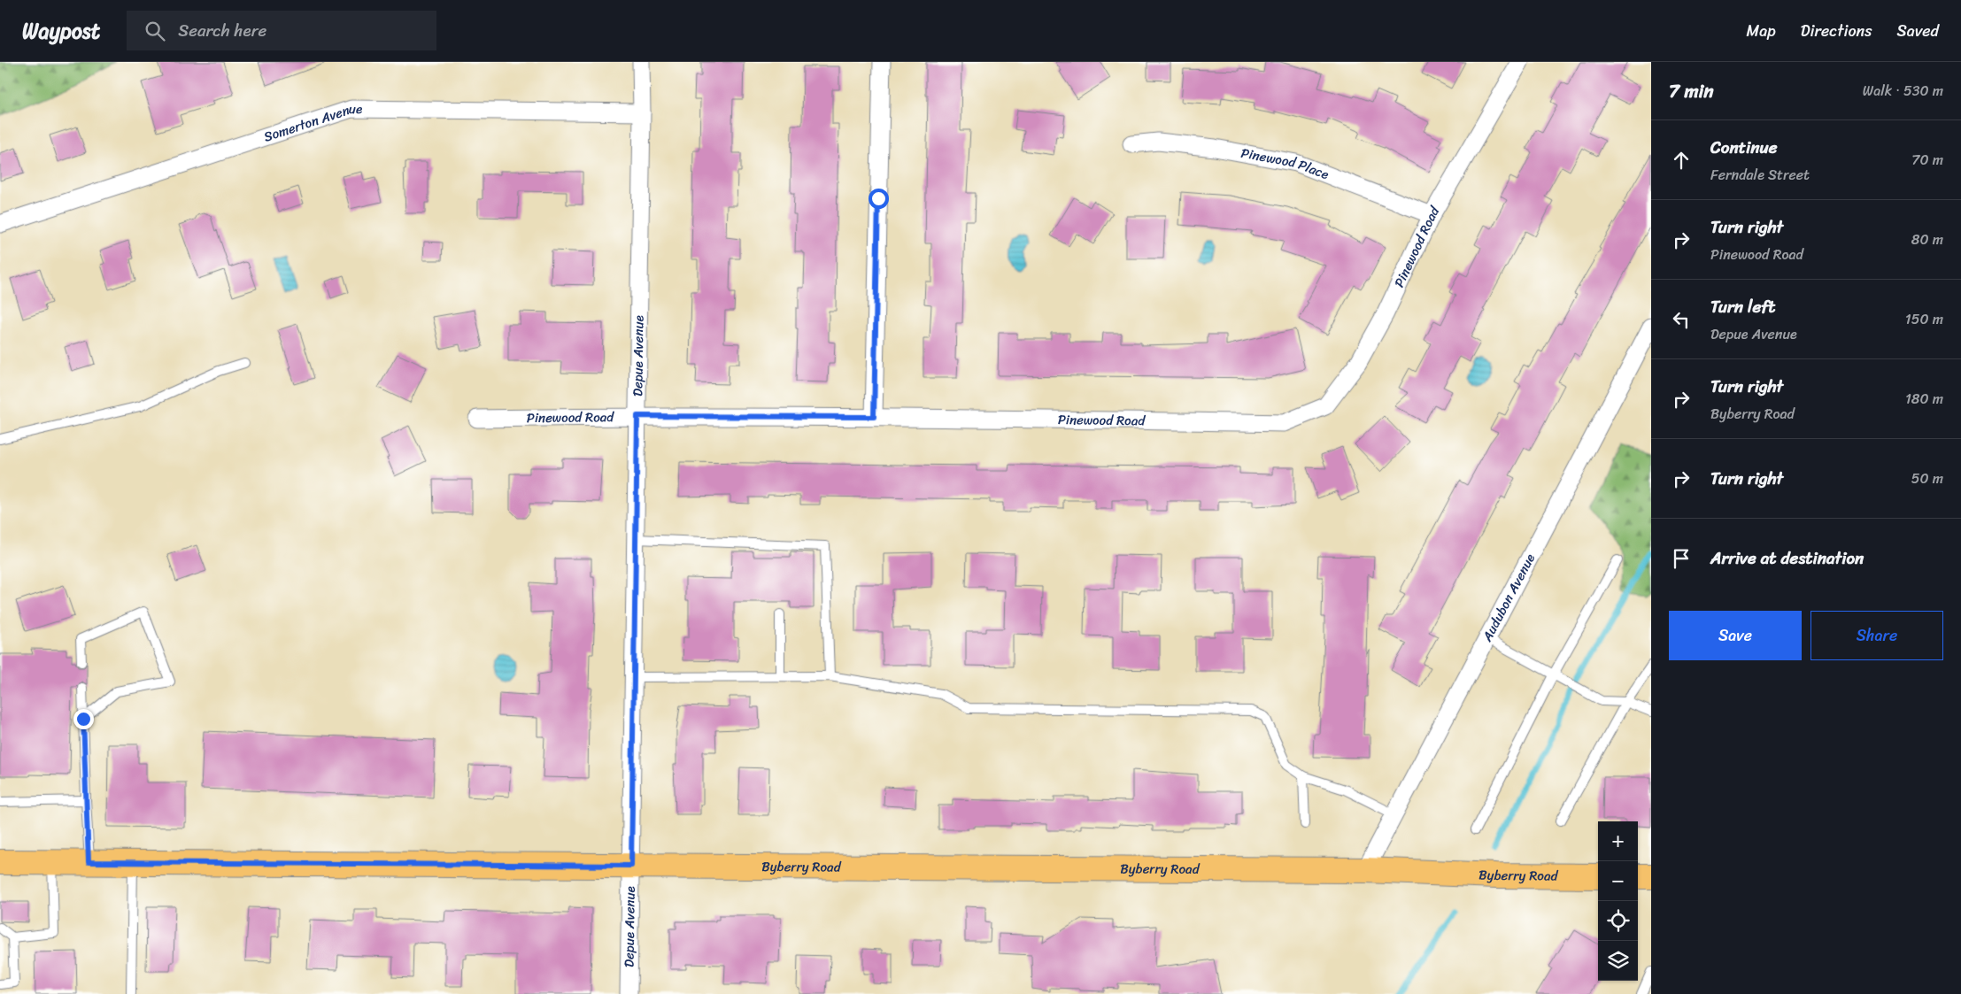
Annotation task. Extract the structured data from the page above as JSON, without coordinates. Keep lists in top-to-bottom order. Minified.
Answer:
{"streets":{"main road":["Byberry Road"],"street":["Somerton Avenue","Pinewood Place","Pinewood Road","Depue Avenue","Audubon Avenue"]},"crossings":[["Somerton Avenue","Depue Avenue"],["Pinewood Place","Pinewood Road"],["Pinewood Road","Depue Avenue"],["Depue Avenue","Byberry Road"],["Audubon Avenue","Byberry Road"]],"page":{"header":"Waypost","search":"Search here","nav":["Map","Directions","Saved"],"heading":["7 min","Walk · 530 m"],"list":[["Continue","Ferndale Street","70 m"],["Turn right","Pinewood Road","80 m"],["Turn left","Depue Avenue","150 m"],["Turn right","Byberry Road","180 m"],["Turn right","50 m"],"Arrive at destination"],"buttons":["Save","Share"],"map_buttons":["+","−"]}}
